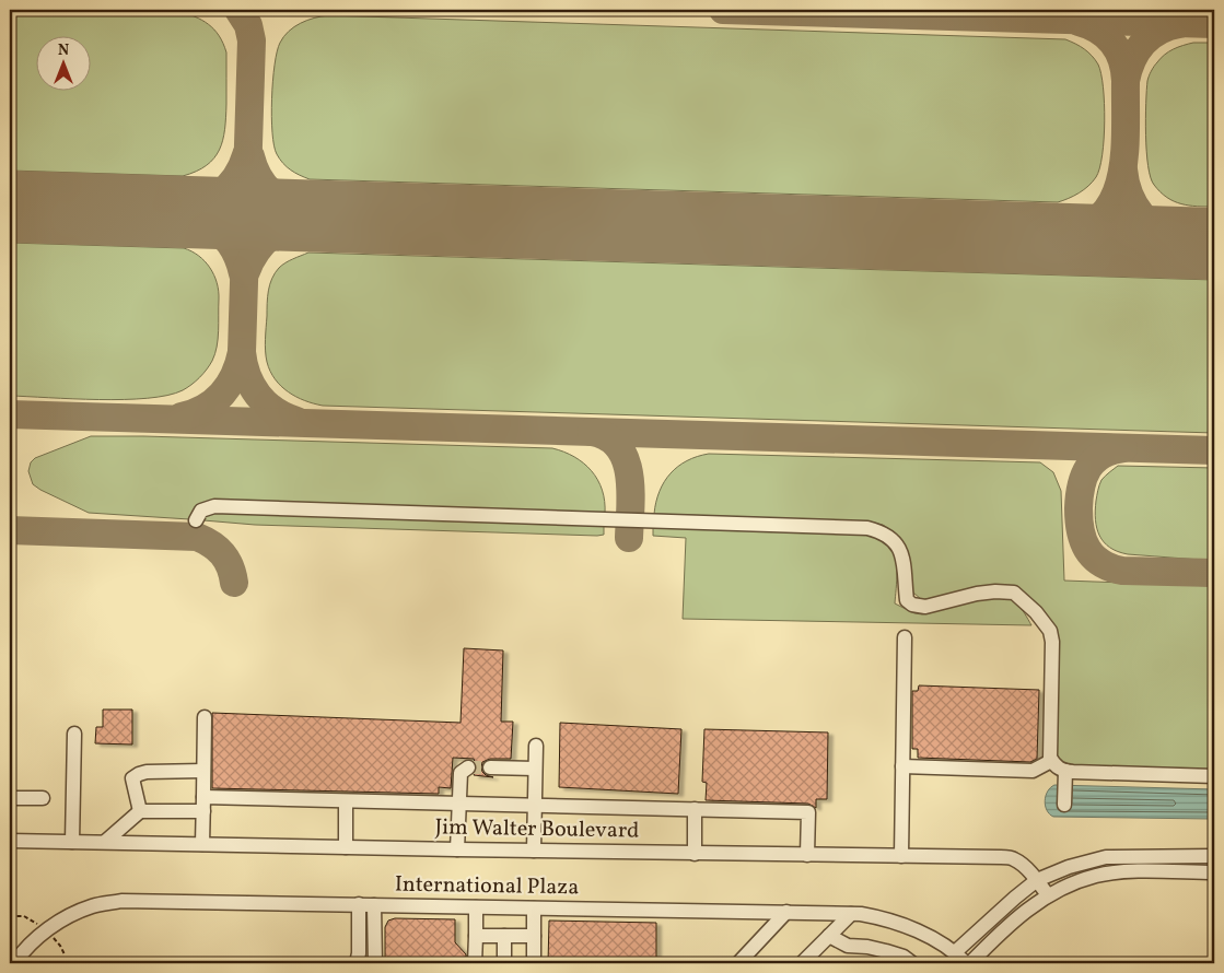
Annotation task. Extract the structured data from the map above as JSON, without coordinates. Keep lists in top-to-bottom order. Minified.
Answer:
{"streets":{"street":["Jim Walter Boulevard","International Plaza"]},"north":"top"}
